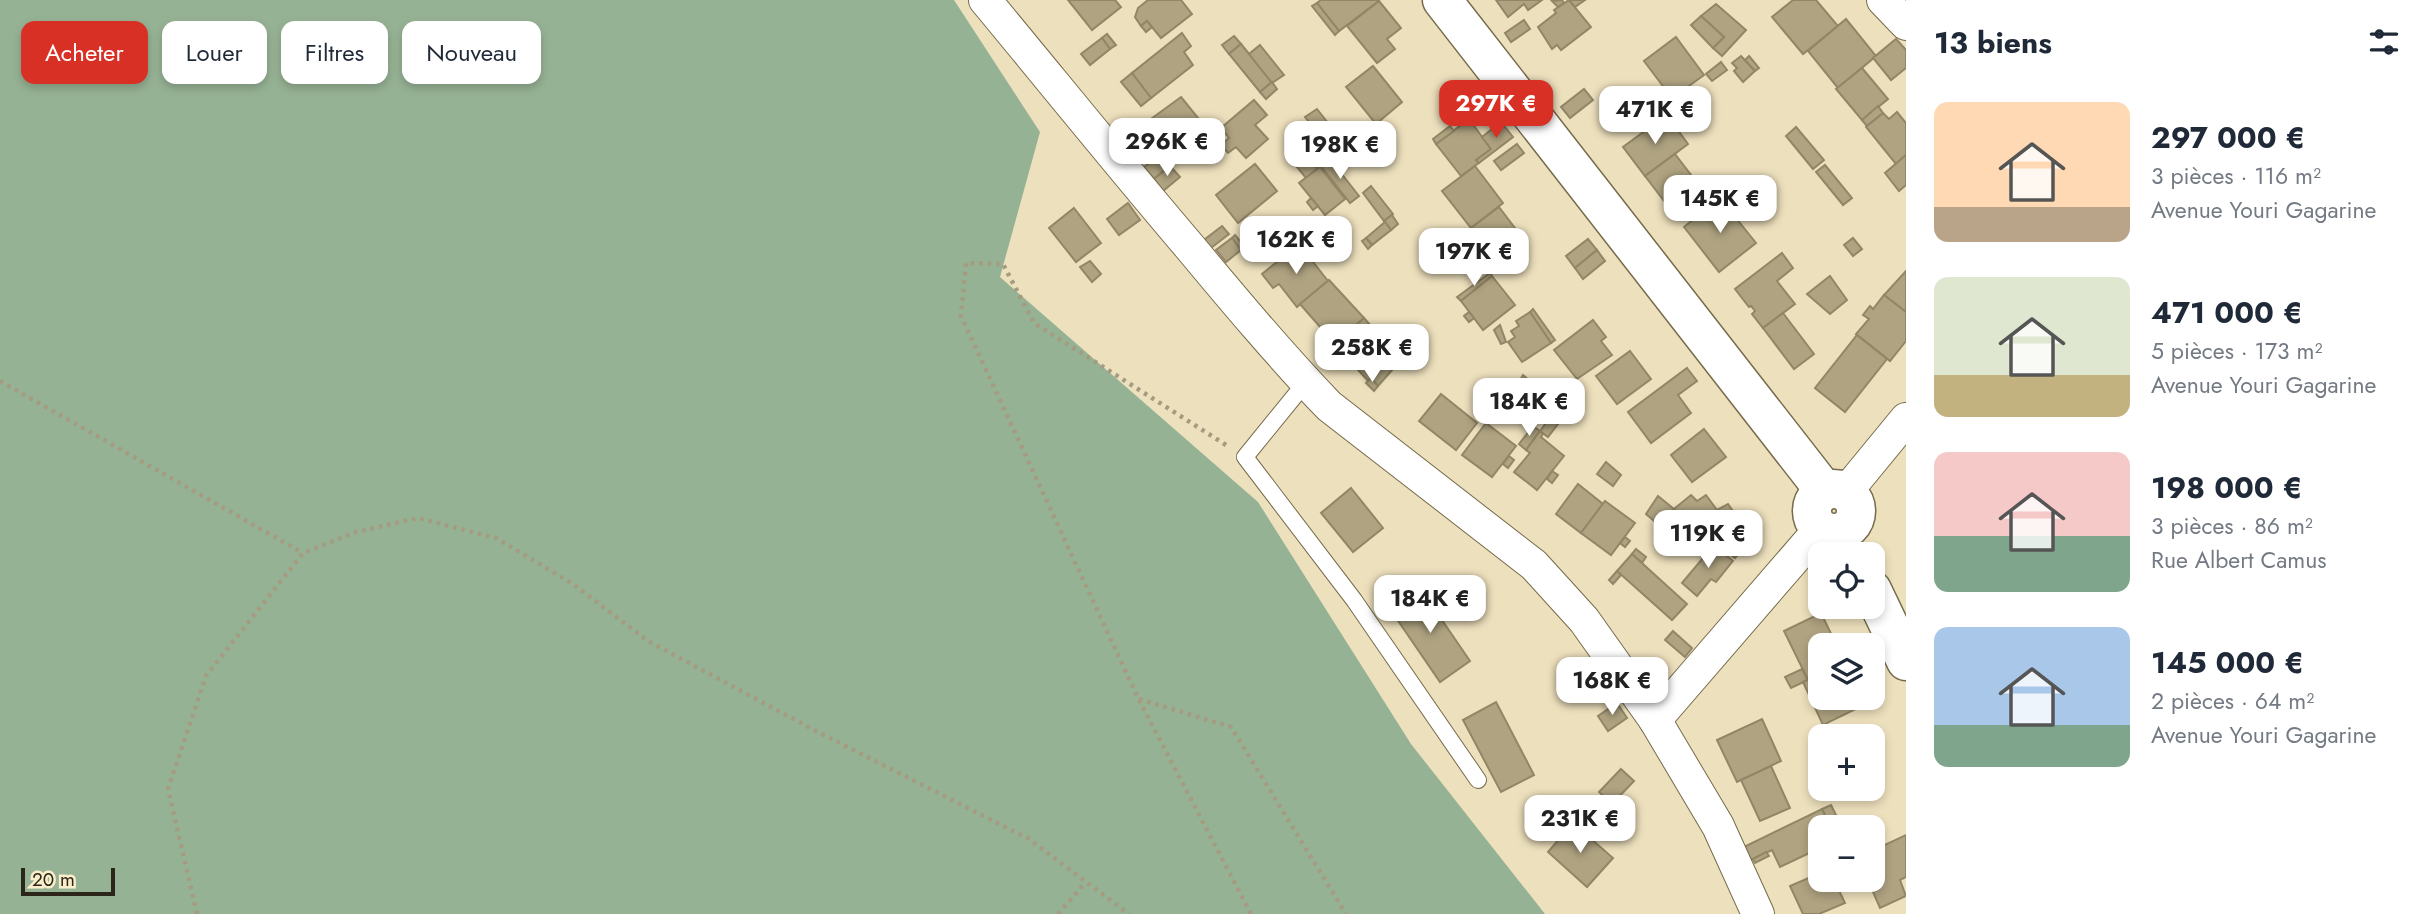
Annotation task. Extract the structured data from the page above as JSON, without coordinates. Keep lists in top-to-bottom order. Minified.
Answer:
{"scale_bar":"20 m","page":{"heading":"13 biens","chip":["Acheter","Louer","Filtres","Nouveau"],"price":["297K €","471K €","296K €","198K €","145K €","162K €","197K €","258K €","184K €","119K €","184K €","168K €","231K €"],"list":[{"name":"297 000 €","note":"3 pièces · 116 m² · Avenue Youri Gagarine"},{"name":"471 000 €","note":"5 pièces · 173 m² · Avenue Youri Gagarine"},{"name":"198 000 €","note":"3 pièces · 86 m² · Rue Albert Camus"},{"name":"145 000 €","note":"2 pièces · 64 m² · Avenue Youri Gagarine"}],"map_buttons":["+","−"],"scale":"20 m"}}
